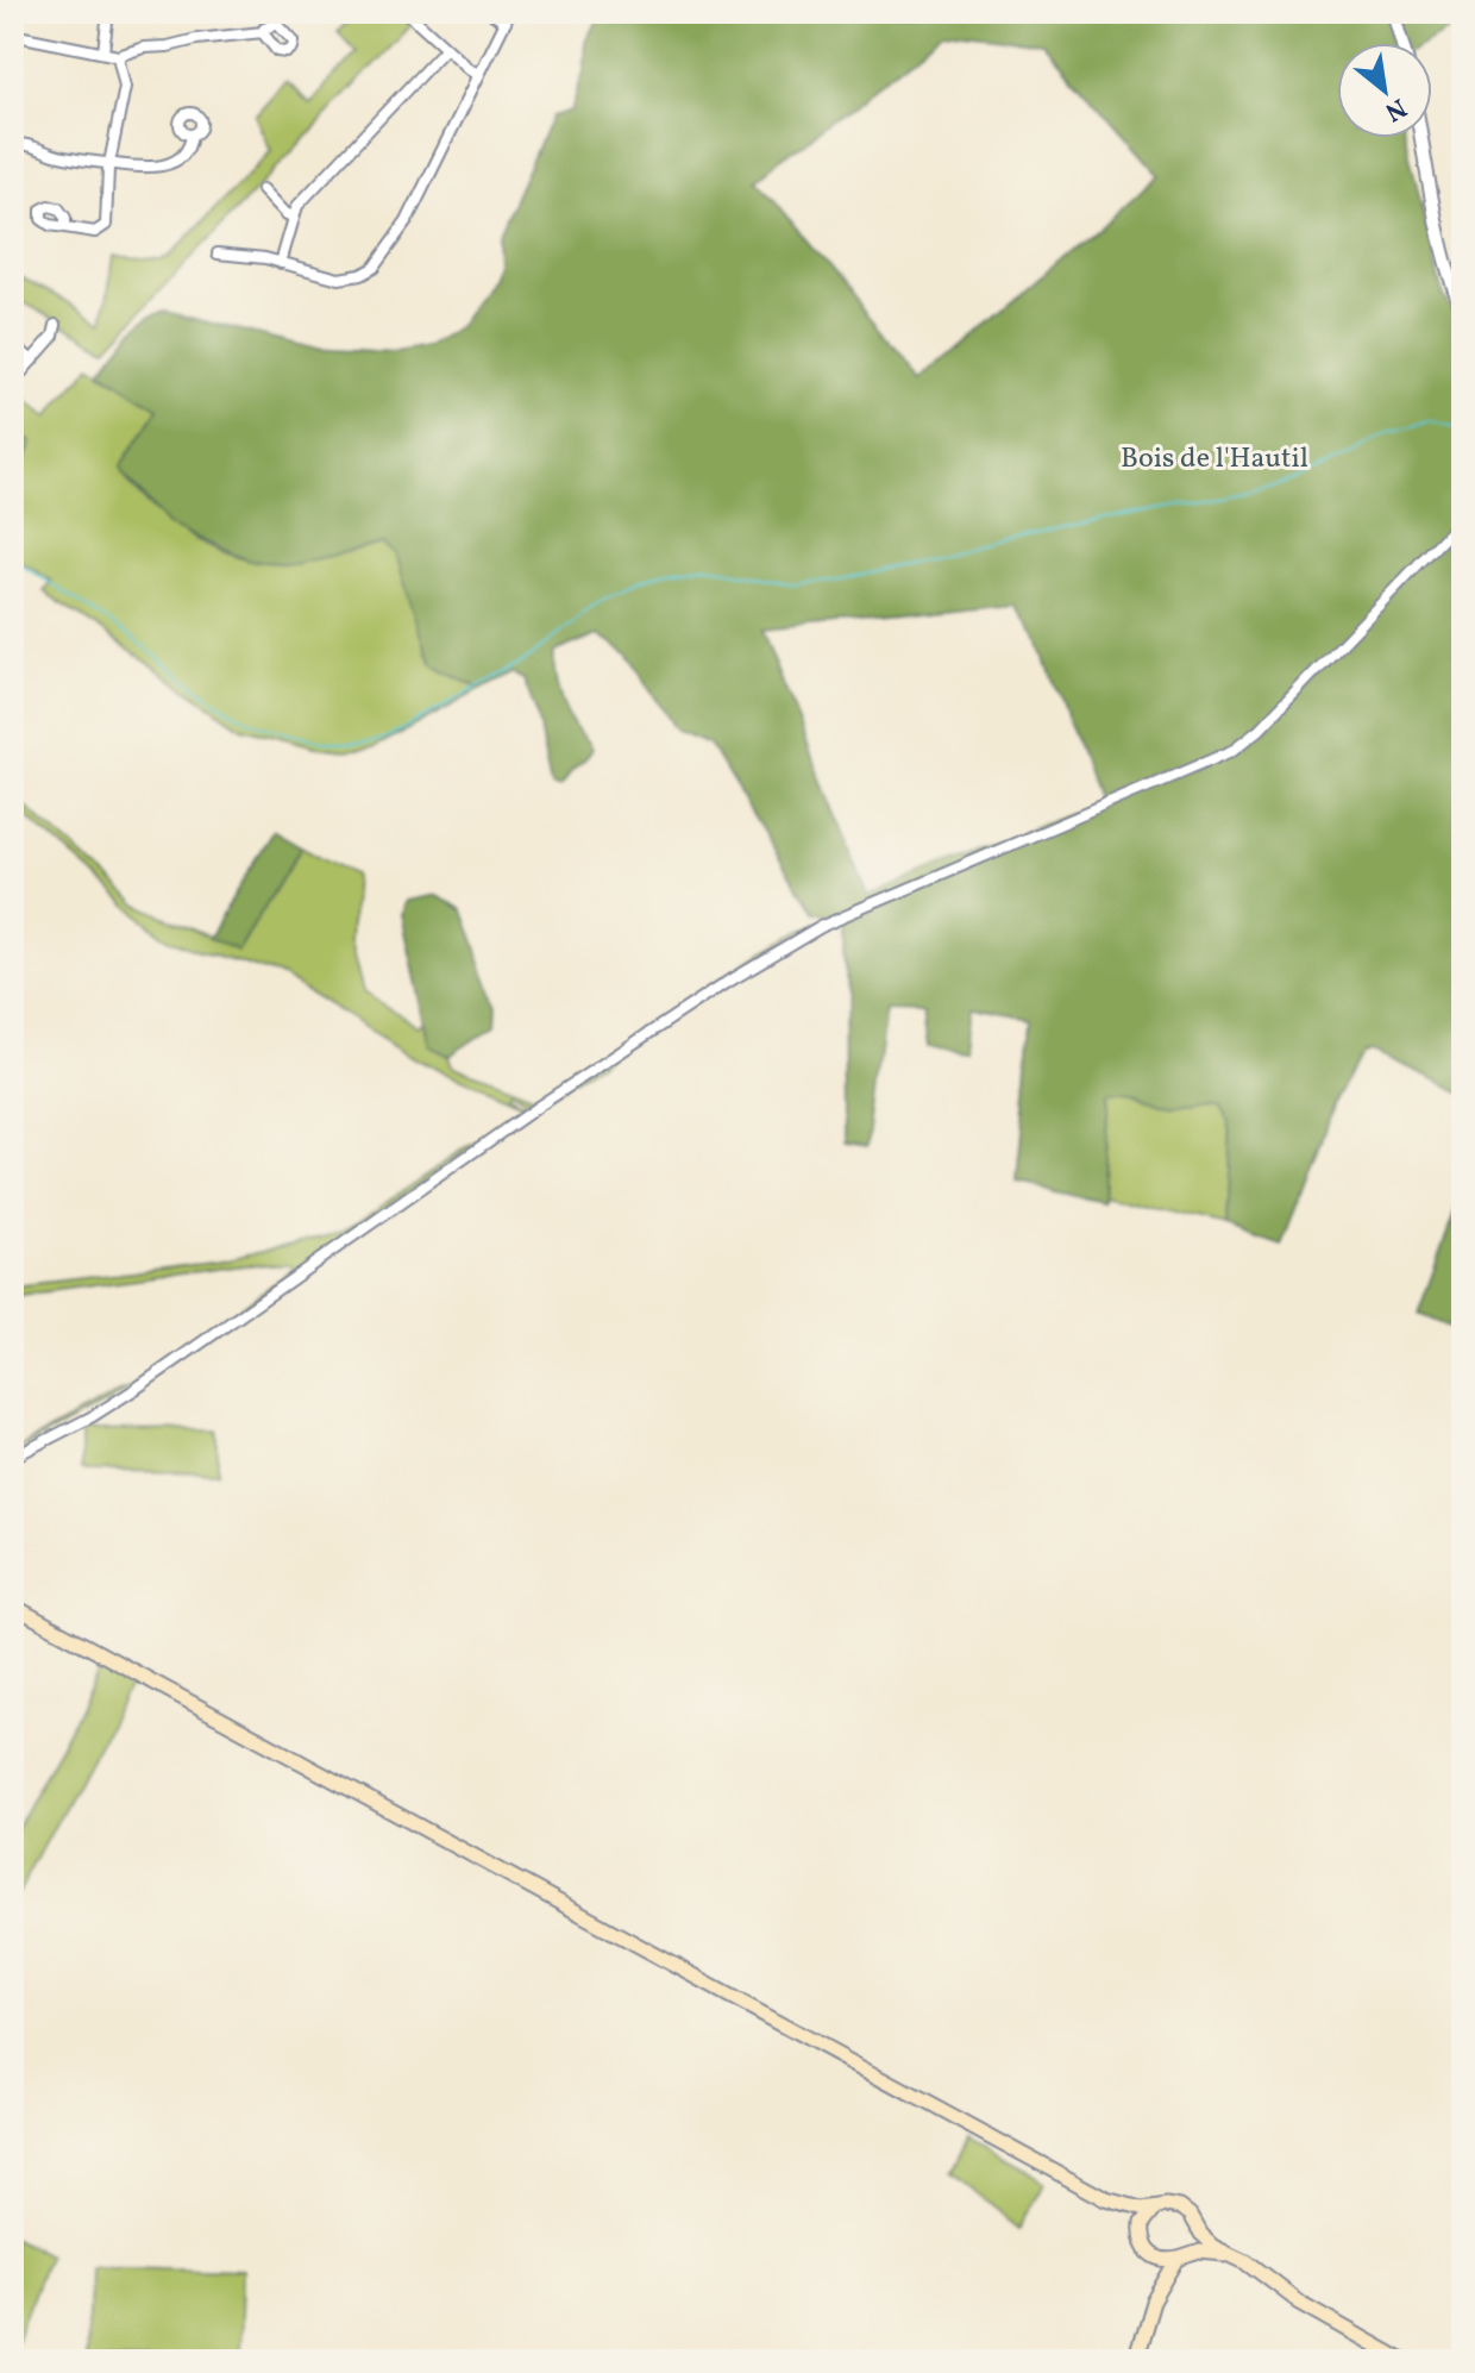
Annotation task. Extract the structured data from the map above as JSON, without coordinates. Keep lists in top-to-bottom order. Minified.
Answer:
{"parks":["Bois de l'Hautil"],"north":"bottom right"}
